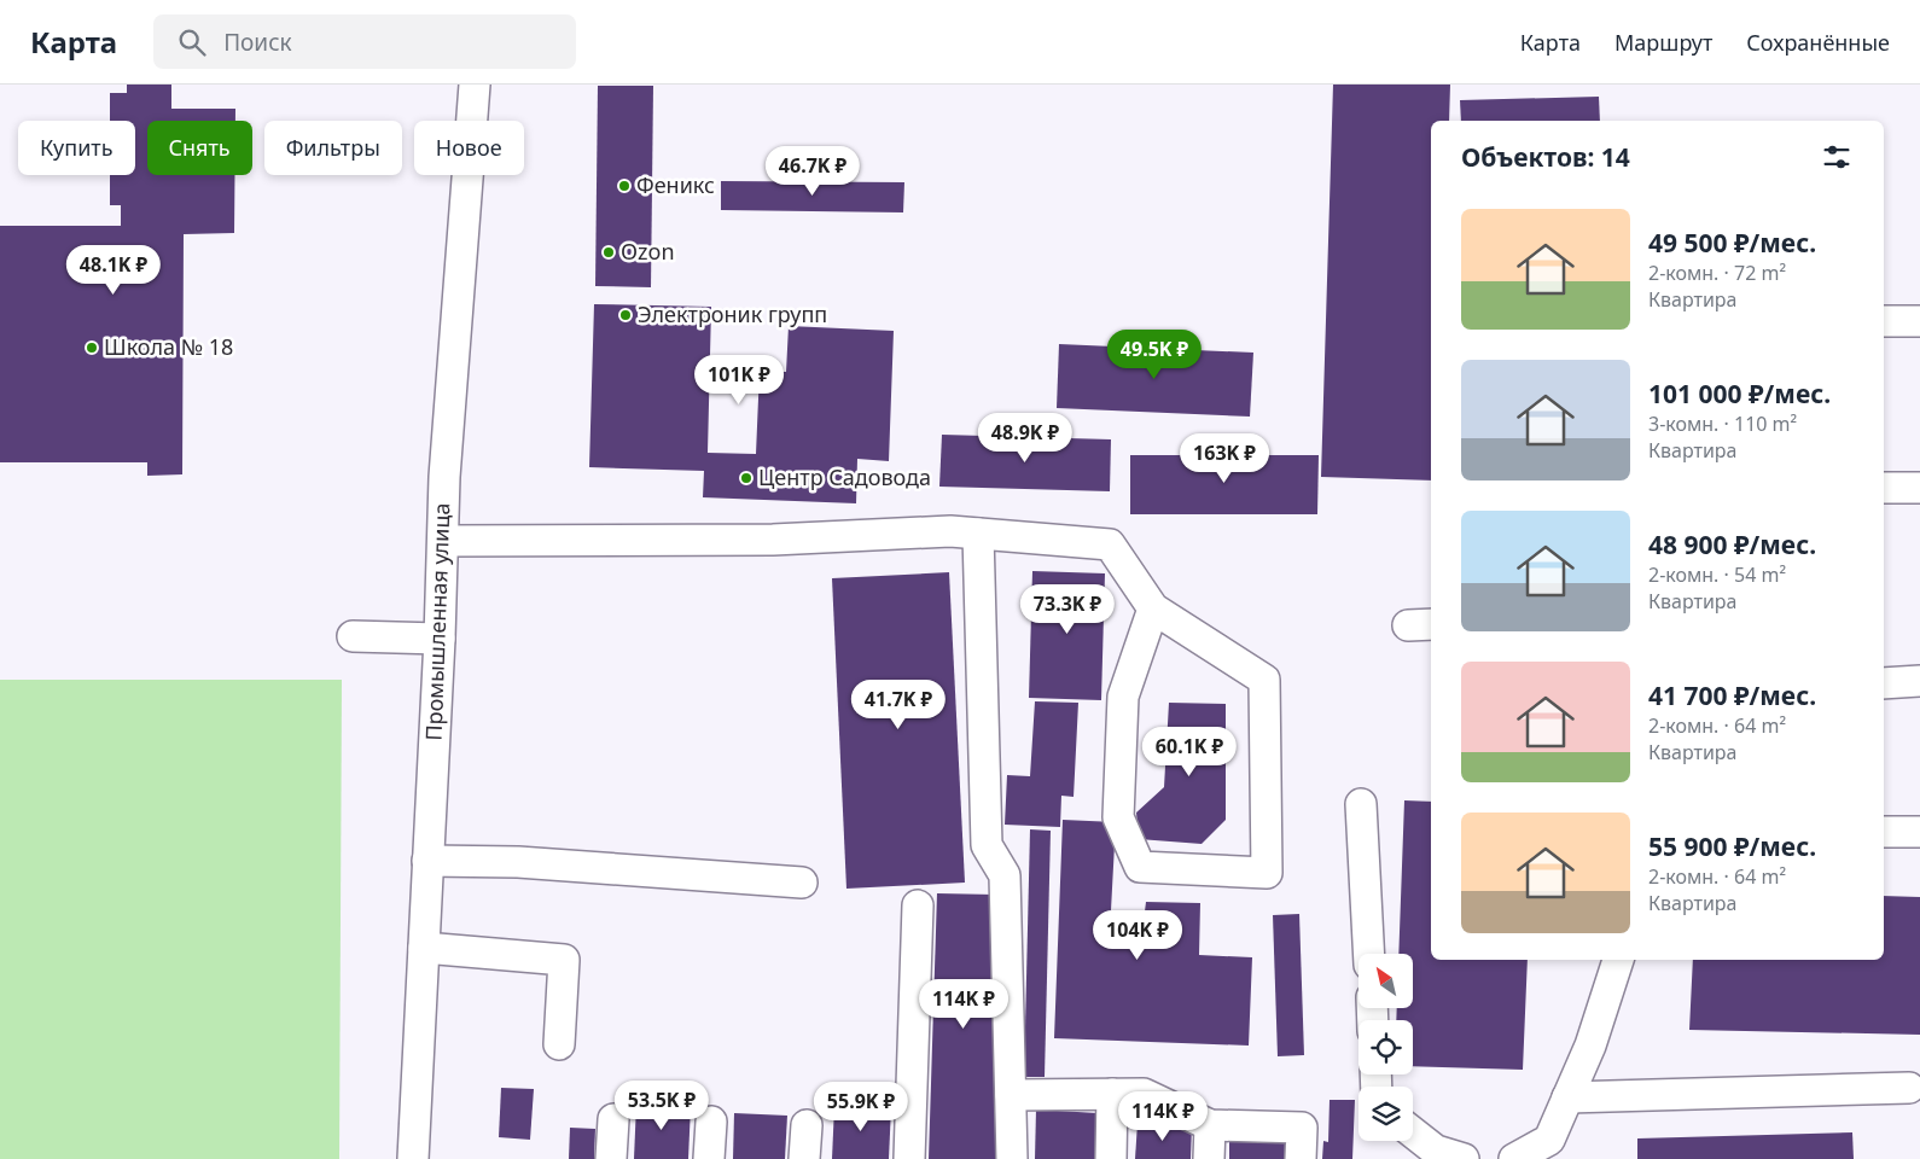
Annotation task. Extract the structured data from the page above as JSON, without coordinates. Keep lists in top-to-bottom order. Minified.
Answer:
{"streets":{"street":["Промышленная улица"]},"places":["Феникс","Ozon","Электроник групп","Школа № 18","Центр Садовода"],"north":"top left","page":{"header":"Карта","search":"Поиск","nav":["Карта","Маршрут","Сохранённые"],"chip":["Купить","Снять","Фильтры","Новое"],"heading":"Объектов: 14","price":["46.7K ₽","48.1K ₽","49.5K ₽","101K ₽","48.9K ₽","163K ₽","73.3K ₽","41.7K ₽","60.1K ₽","104K ₽","114K ₽","53.5K ₽","55.9K ₽","114K ₽"],"list":[{"name":"49 500 ₽/мес.","note":"2-комн. · 72 m² · Квартира"},{"name":"101 000 ₽/мес.","note":"3-комн. · 110 m² · Квартира"},{"name":"48 900 ₽/мес.","note":"2-комн. · 54 m² · Квартира"},{"name":"41 700 ₽/мес.","note":"2-комн. · 64 m² · Квартира"},{"name":"55 900 ₽/мес.","note":"2-комн. · 64 m² · Квартира"}]}}
